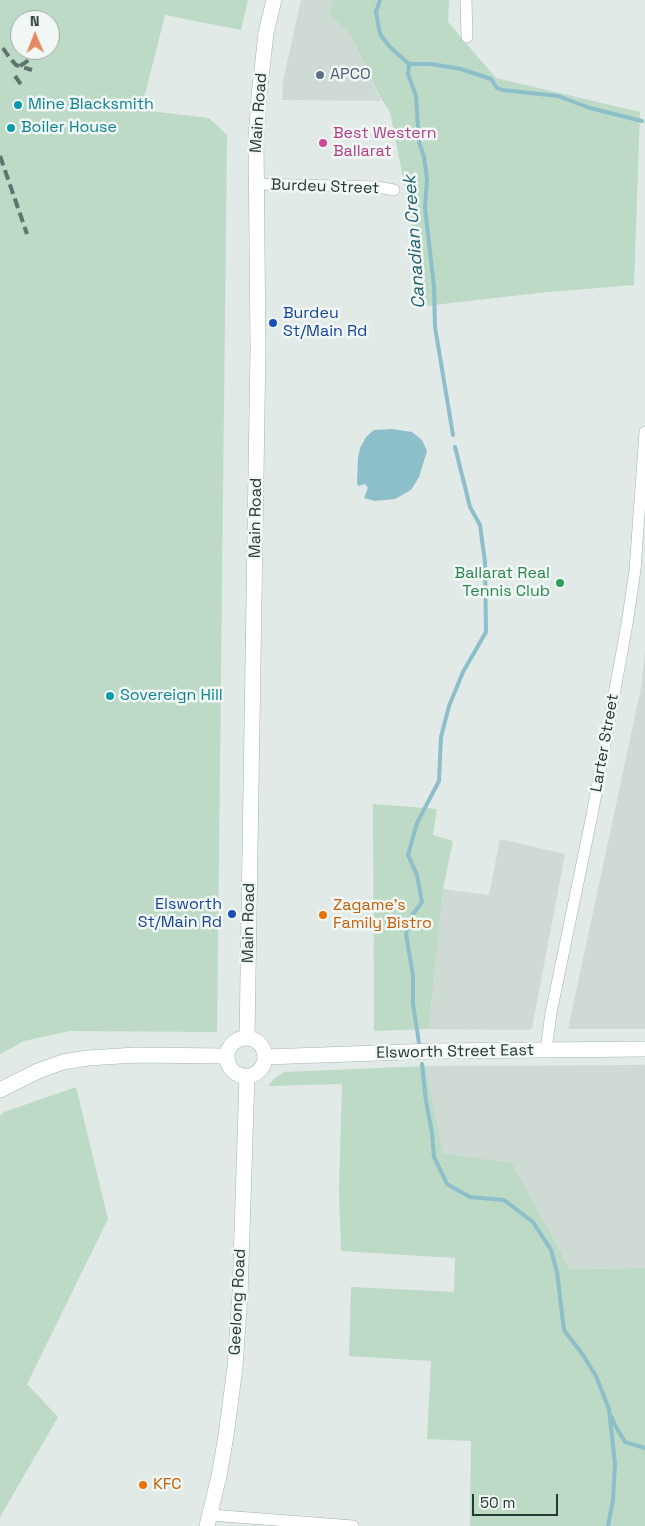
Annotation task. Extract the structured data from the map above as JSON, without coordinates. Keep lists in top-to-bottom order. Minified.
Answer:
{"streets":{"main road":["Main Road","Elsworth Street East","Geelong Road"],"street":["Burdeu Street","Larter Street"]},"crossings":[["Main Road","Burdeu Street"],["Main Road","Elsworth Street East"],["Main Road","Geelong Road"],["Larter Street","Elsworth Street East"],["Elsworth Street East","Geelong Road"]],"water":["Canadian Creek"],"places":["APCO","Mine Blacksmith","Boiler House","Best Western Ballarat","Burdeu St/Main Rd","Ballarat Real Tennis Club","Sovereign Hill","Elsworth St/Main Rd","Zagame's Family Bistro","KFC"],"scale_bar":"50 m","north":"top"}
